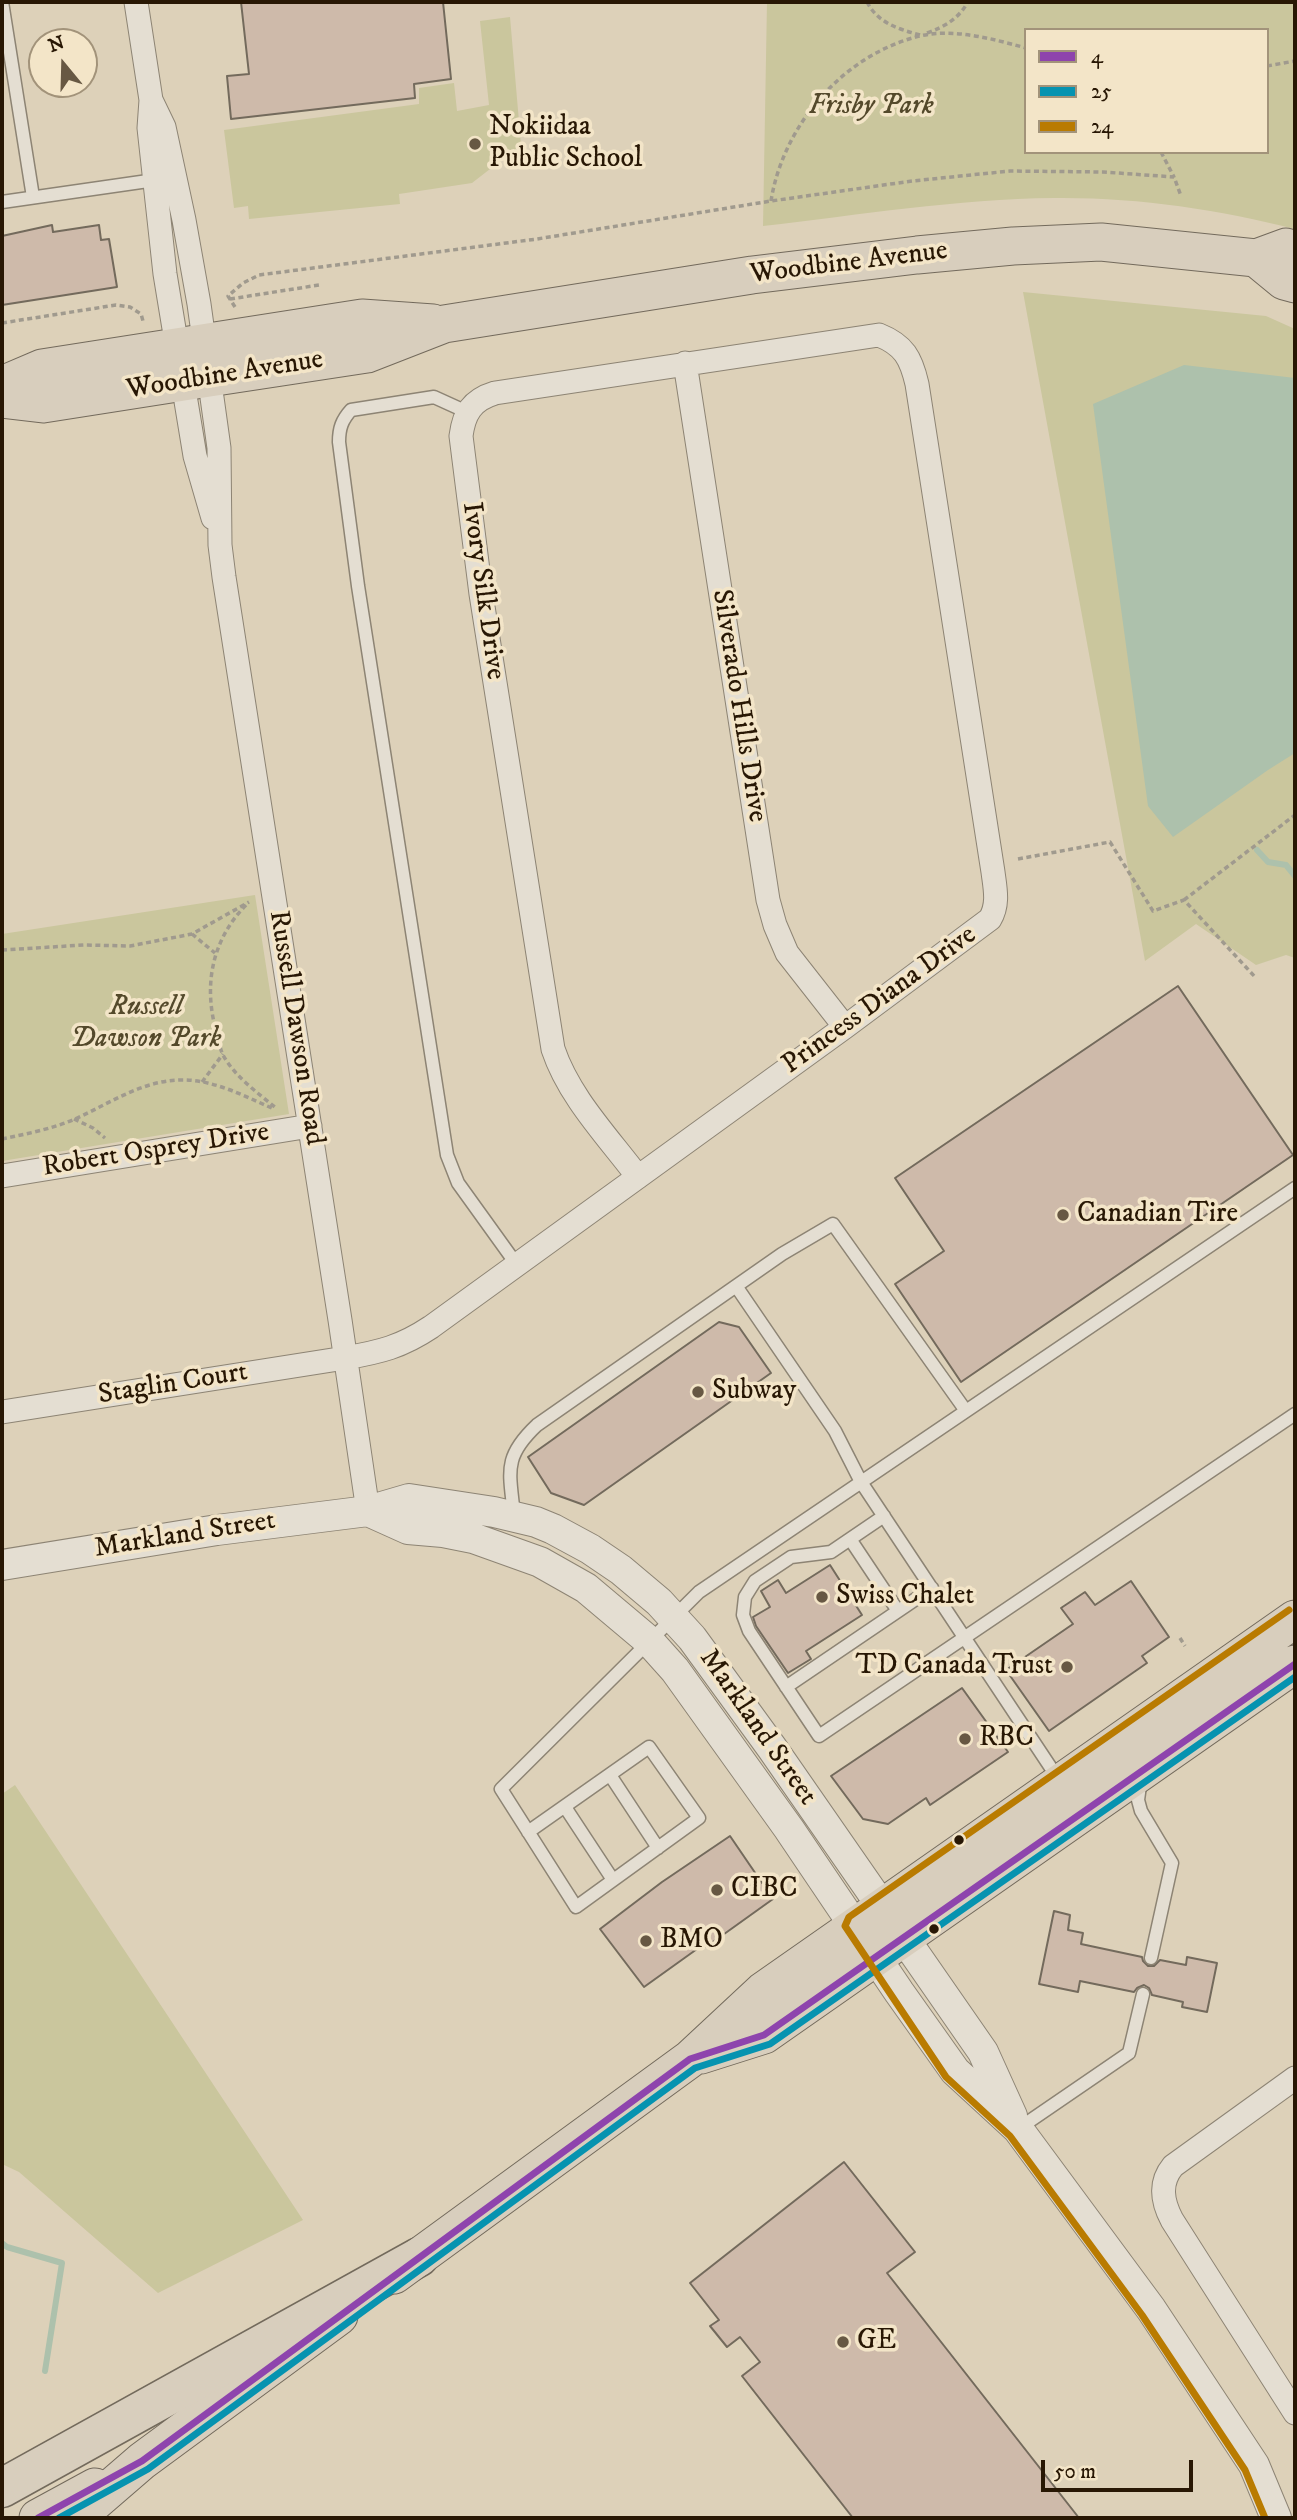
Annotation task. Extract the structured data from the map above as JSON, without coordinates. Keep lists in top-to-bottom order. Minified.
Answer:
{"streets":{"main road":["Woodbine Avenue"],"street":["Ivory Silk Drive","Silverado Hills Drive","Princess Diana Drive","Russell Dawson Road","Robert Osprey Drive","Staglin Court","Markland Street"]},"crossings":[["Woodbine Avenue","Russell Dawson Road"],["Ivory Silk Drive","Princess Diana Drive"],["Silverado Hills Drive","Princess Diana Drive"],["Princess Diana Drive","Russell Dawson Road"],["Princess Diana Drive","Staglin Court"],["Russell Dawson Road","Robert Osprey Drive"],["Russell Dawson Road","Staglin Court"],["Russell Dawson Road","Markland Street"]],"parks":["Frisby Park","Russell Dawson Park"],"places":["Nokiidaa Public School","Canadian Tire","Subway","Swiss Chalet","TD Canada Trust","RBC","CIBC","BMO","GE"],"lines":["transit line 24","transit line 4","transit line 25"],"legend":["4","25","24"],"scale_bar":"50 m","north":"top"}
